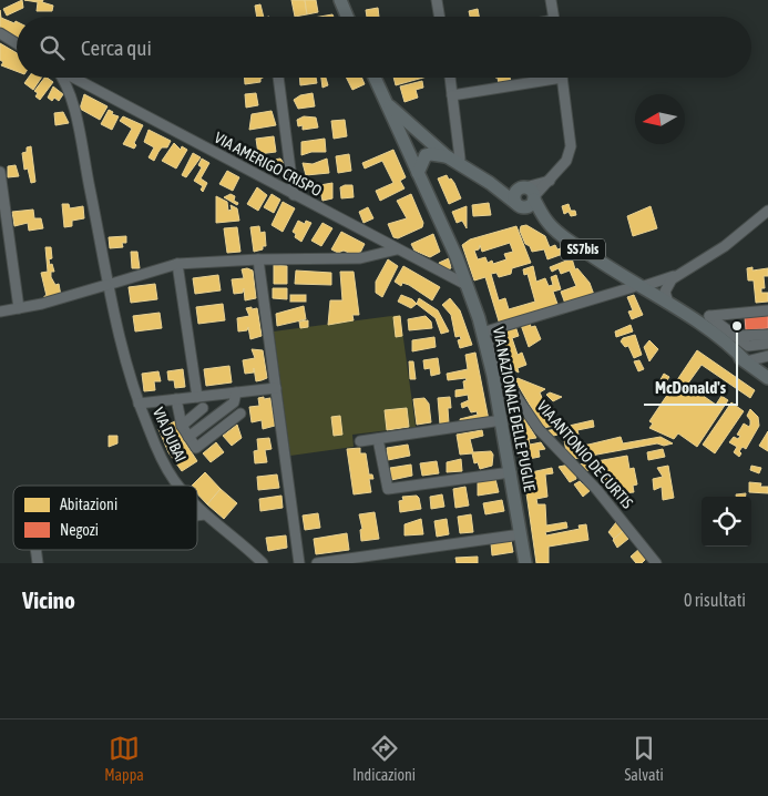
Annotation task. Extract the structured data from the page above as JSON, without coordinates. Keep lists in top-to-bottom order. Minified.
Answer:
{"streets":{"main road":["SS7bis","VIA NAZIONALE DELLE PUGLIE"],"street":["VIA AMERIGO CRISPO","VIA DUBAI","VIA ANTONIO DE CURTIS"]},"crossings":[["VIA AMERIGO CRISPO","VIA NAZIONALE DELLE PUGLIE"],["SS7bis","VIA NAZIONALE DELLE PUGLIE"],["VIA NAZIONALE DELLE PUGLIE","VIA ANTONIO DE CURTIS"]],"places":["McDonald's"],"legend":["Abitazioni","Negozi"],"north":"left","page":{"search":"Cerca qui","heading":["Vicino","0 risultati"],"nav":["Mappa","Indicazioni","Salvati"]}}
